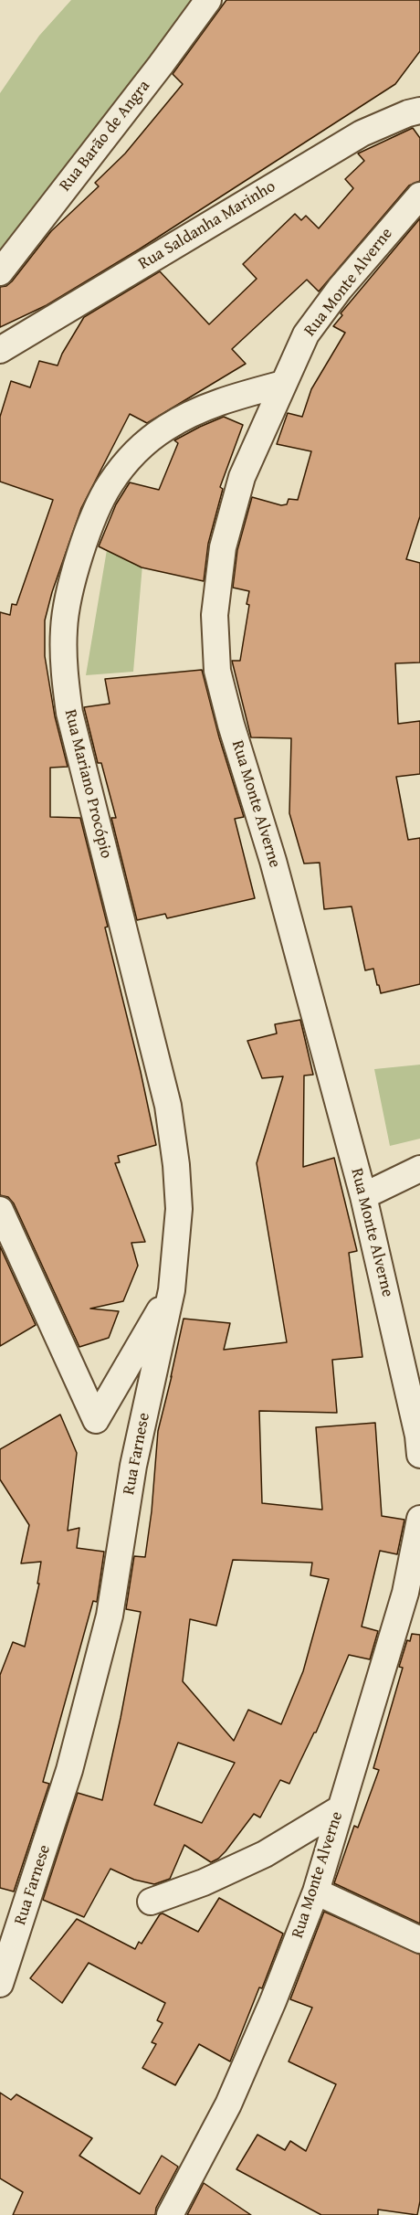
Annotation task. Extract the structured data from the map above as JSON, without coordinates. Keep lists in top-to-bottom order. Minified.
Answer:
{"streets":{"street":["Rua Barão de Angra","Rua Saldanha Marinho","Rua Monte Alverne","Rua Mariano Procópio","Rua Farnese"]},"crossings":[["Rua Monte Alverne","Rua Mariano Procópio"],["Rua Mariano Procópio","Rua Farnese"]]}
